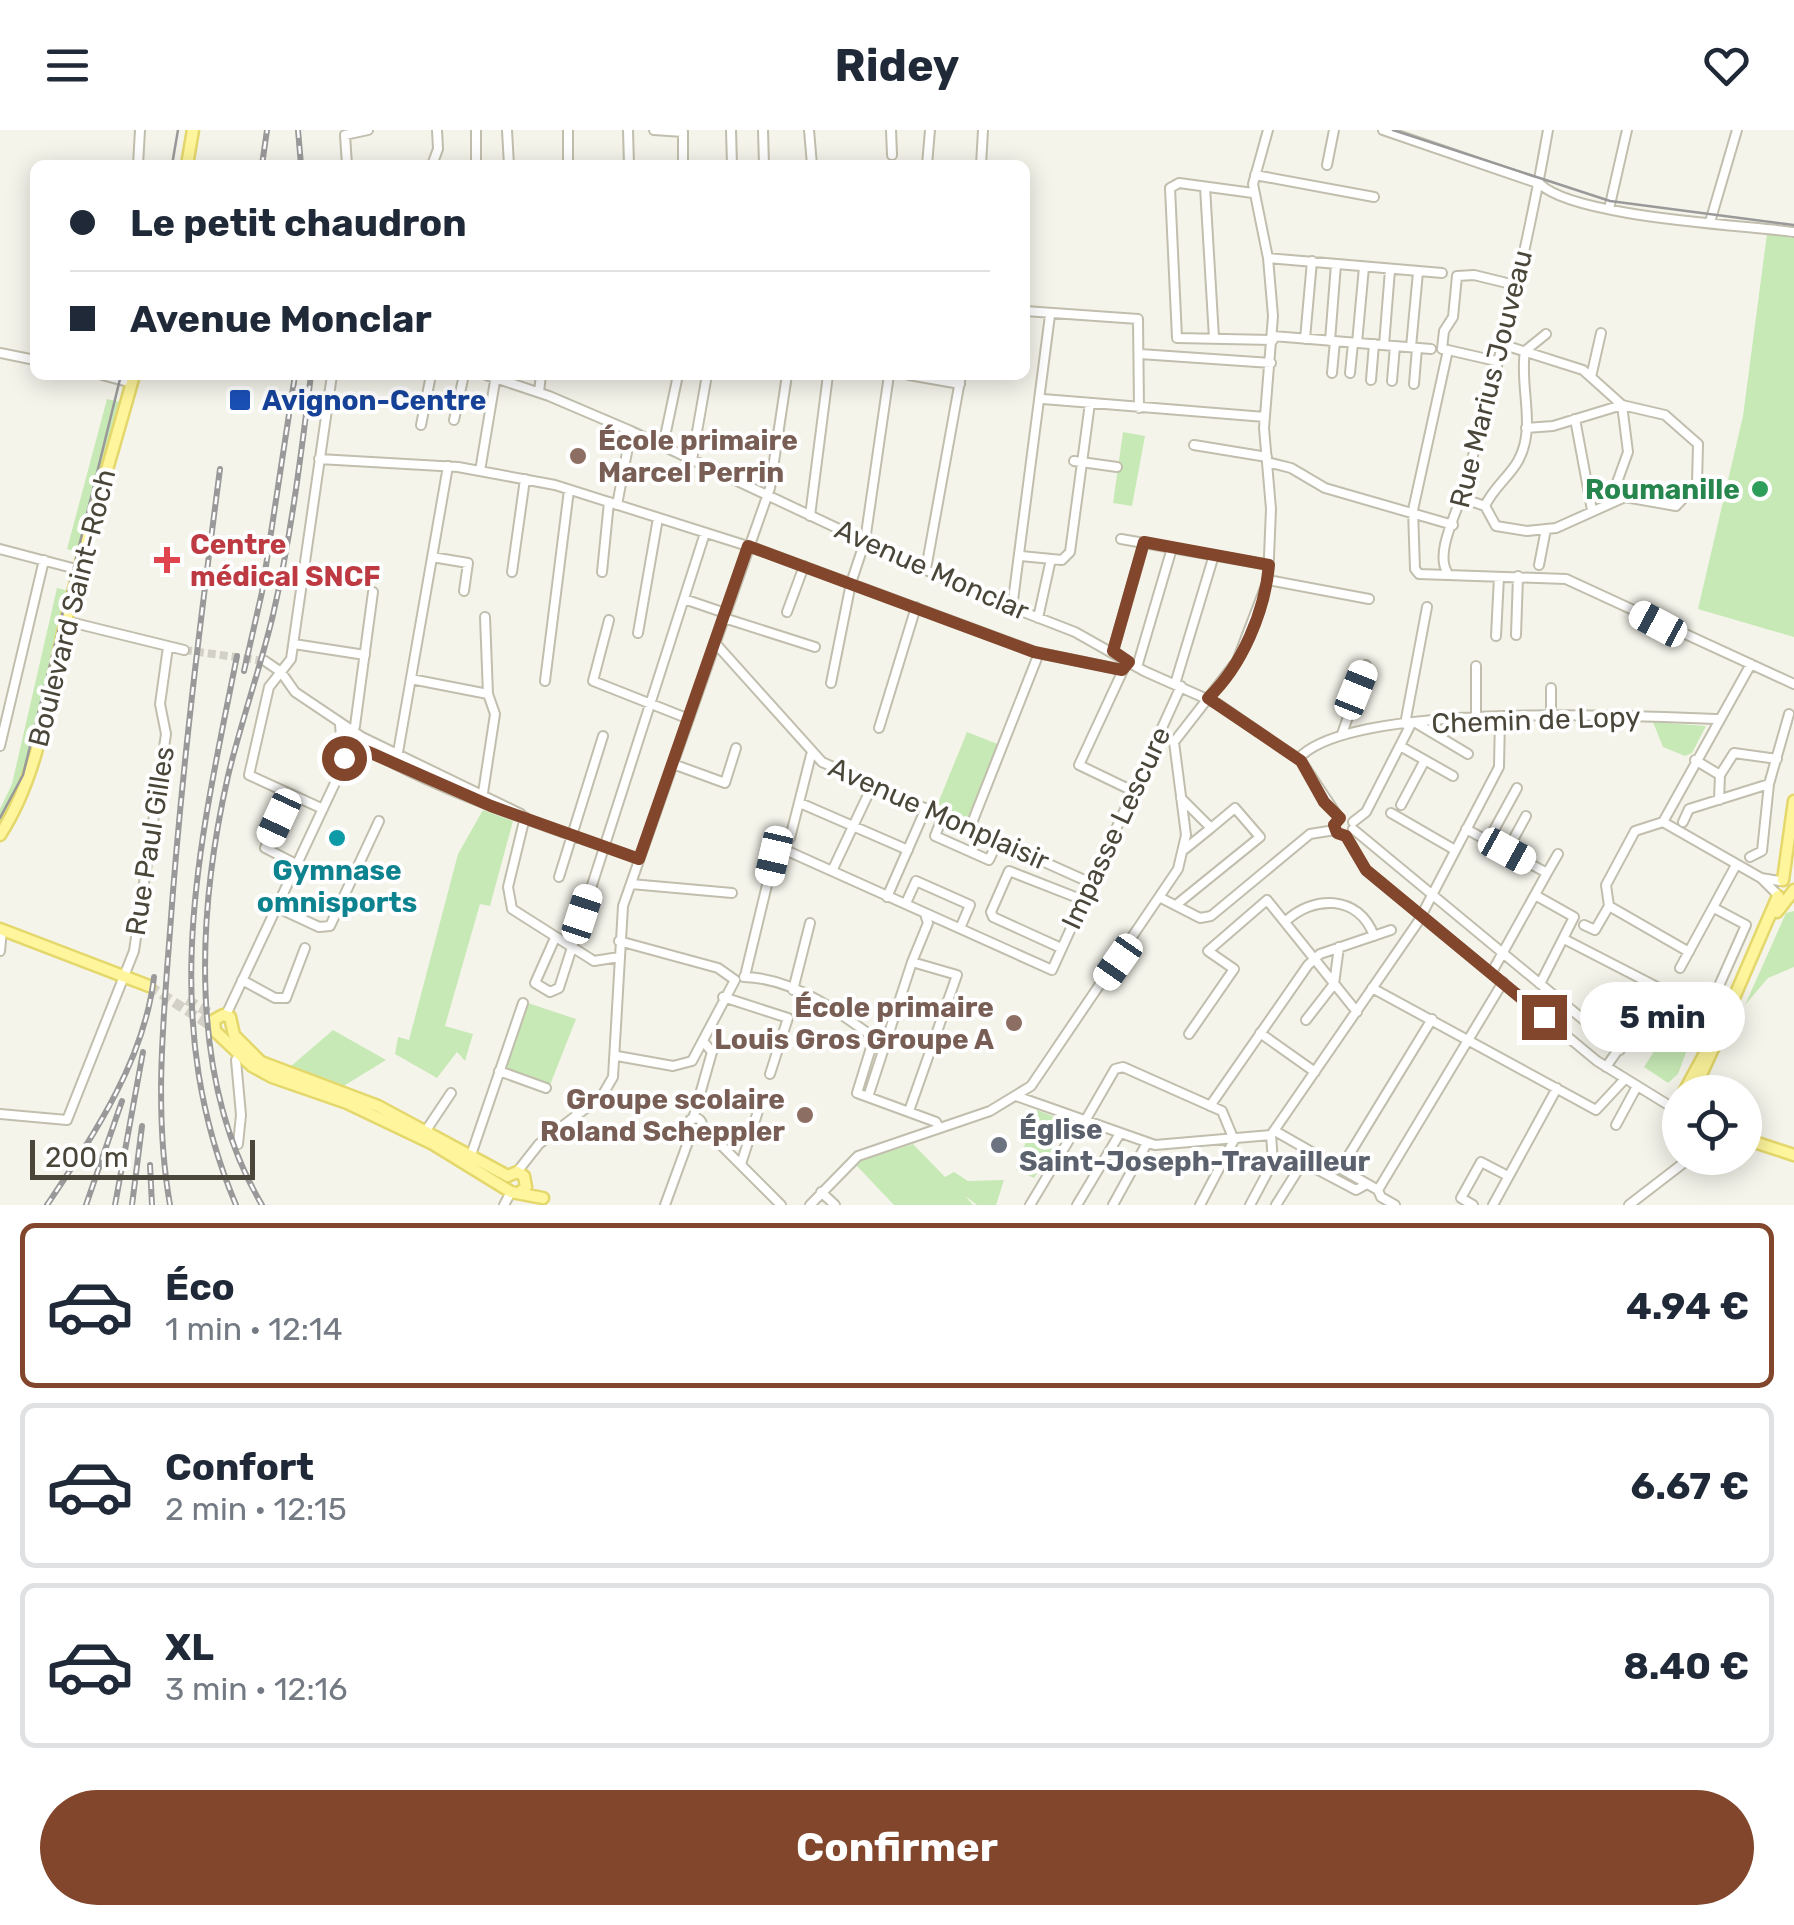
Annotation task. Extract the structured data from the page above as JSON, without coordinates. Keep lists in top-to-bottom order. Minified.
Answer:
{"streets":{"main road":["Boulevard Saint-Roch"],"street":["Rue Marius Jouveau","Avenue Monclar","Chemin de Lopy","Avenue Monplaisir","Impasse Lescure","Rue Paul Gilles"]},"crossings":[["Avenue Monclar","Chemin de Lopy"],["Avenue Monclar","Impasse Lescure"],["Avenue Monplaisir","Impasse Lescure"]],"places":{"transit":["Avignon-Centre"],"other":["École primaire Marcel Perrin","Roumanille","Gymnase omnisports","École primaire Louis Gros Groupe A","Groupe scolaire Roland Scheppler","Église Saint-Joseph-Travailleur"],"health":["Centre médical SNCF"]},"scale_bar":"200 m","page":{"header":"Ridey","banner":["Le petit chaudron","Avenue Monclar"],"bubble":"5 min","scale":"200 m","list":[{"name":"Éco","note":"1 min · 12:14","value":"4.94 €"},{"name":"Confort","note":"2 min · 12:15","value":"6.67 €"},{"name":"XL","note":"3 min · 12:16","value":"8.40 €"}],"buttons":"Confirmer"}}
